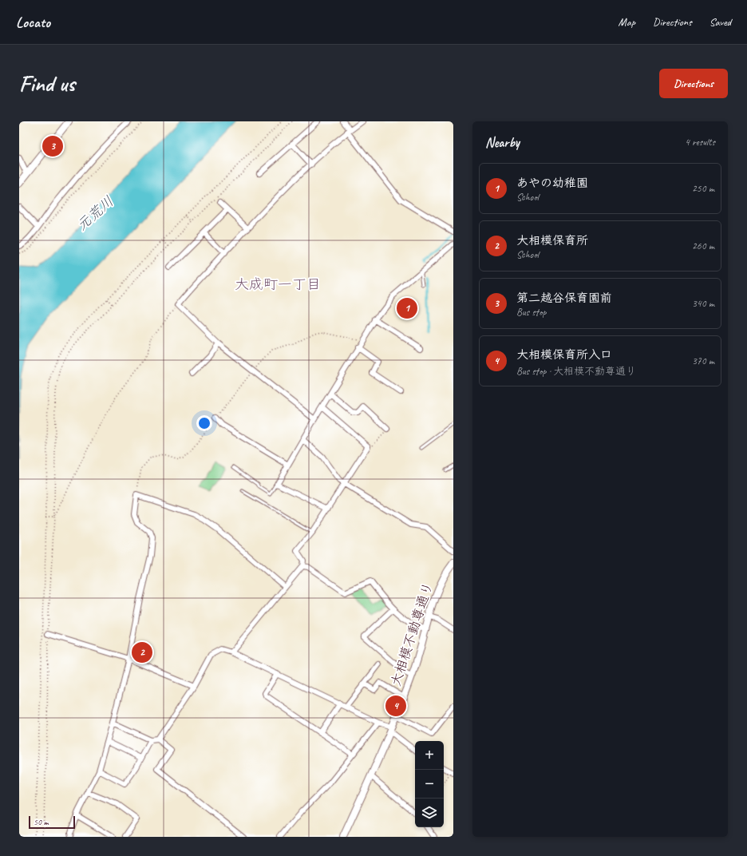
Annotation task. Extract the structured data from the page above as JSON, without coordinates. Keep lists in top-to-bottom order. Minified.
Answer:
{"streets":{"street":["大相模不動尊通り"]},"districts":["大成町一丁目"],"water":["元荒川"],"scale_bar":"50 m","page":{"header":"Locato","nav":["Map","Directions","Saved"],"buttons":"Directions","title":"Find us","heading":["Nearby","4 results"],"pins":["3","1","2","4"],"list":[{"mark":"1","name":"あやの幼稚園","note":"School","value":"250 m"},{"mark":"2","name":"大相模保育所","note":"School","value":"260 m"},{"mark":"3","name":"第二越谷保育園前","note":"Bus stop","value":"340 m"},{"mark":"4","name":"大相模保育所入口","note":"Bus stop · 大相模不動尊通り","value":"370 m"}],"map_buttons":["+","−"],"scale":"50 m"}}
